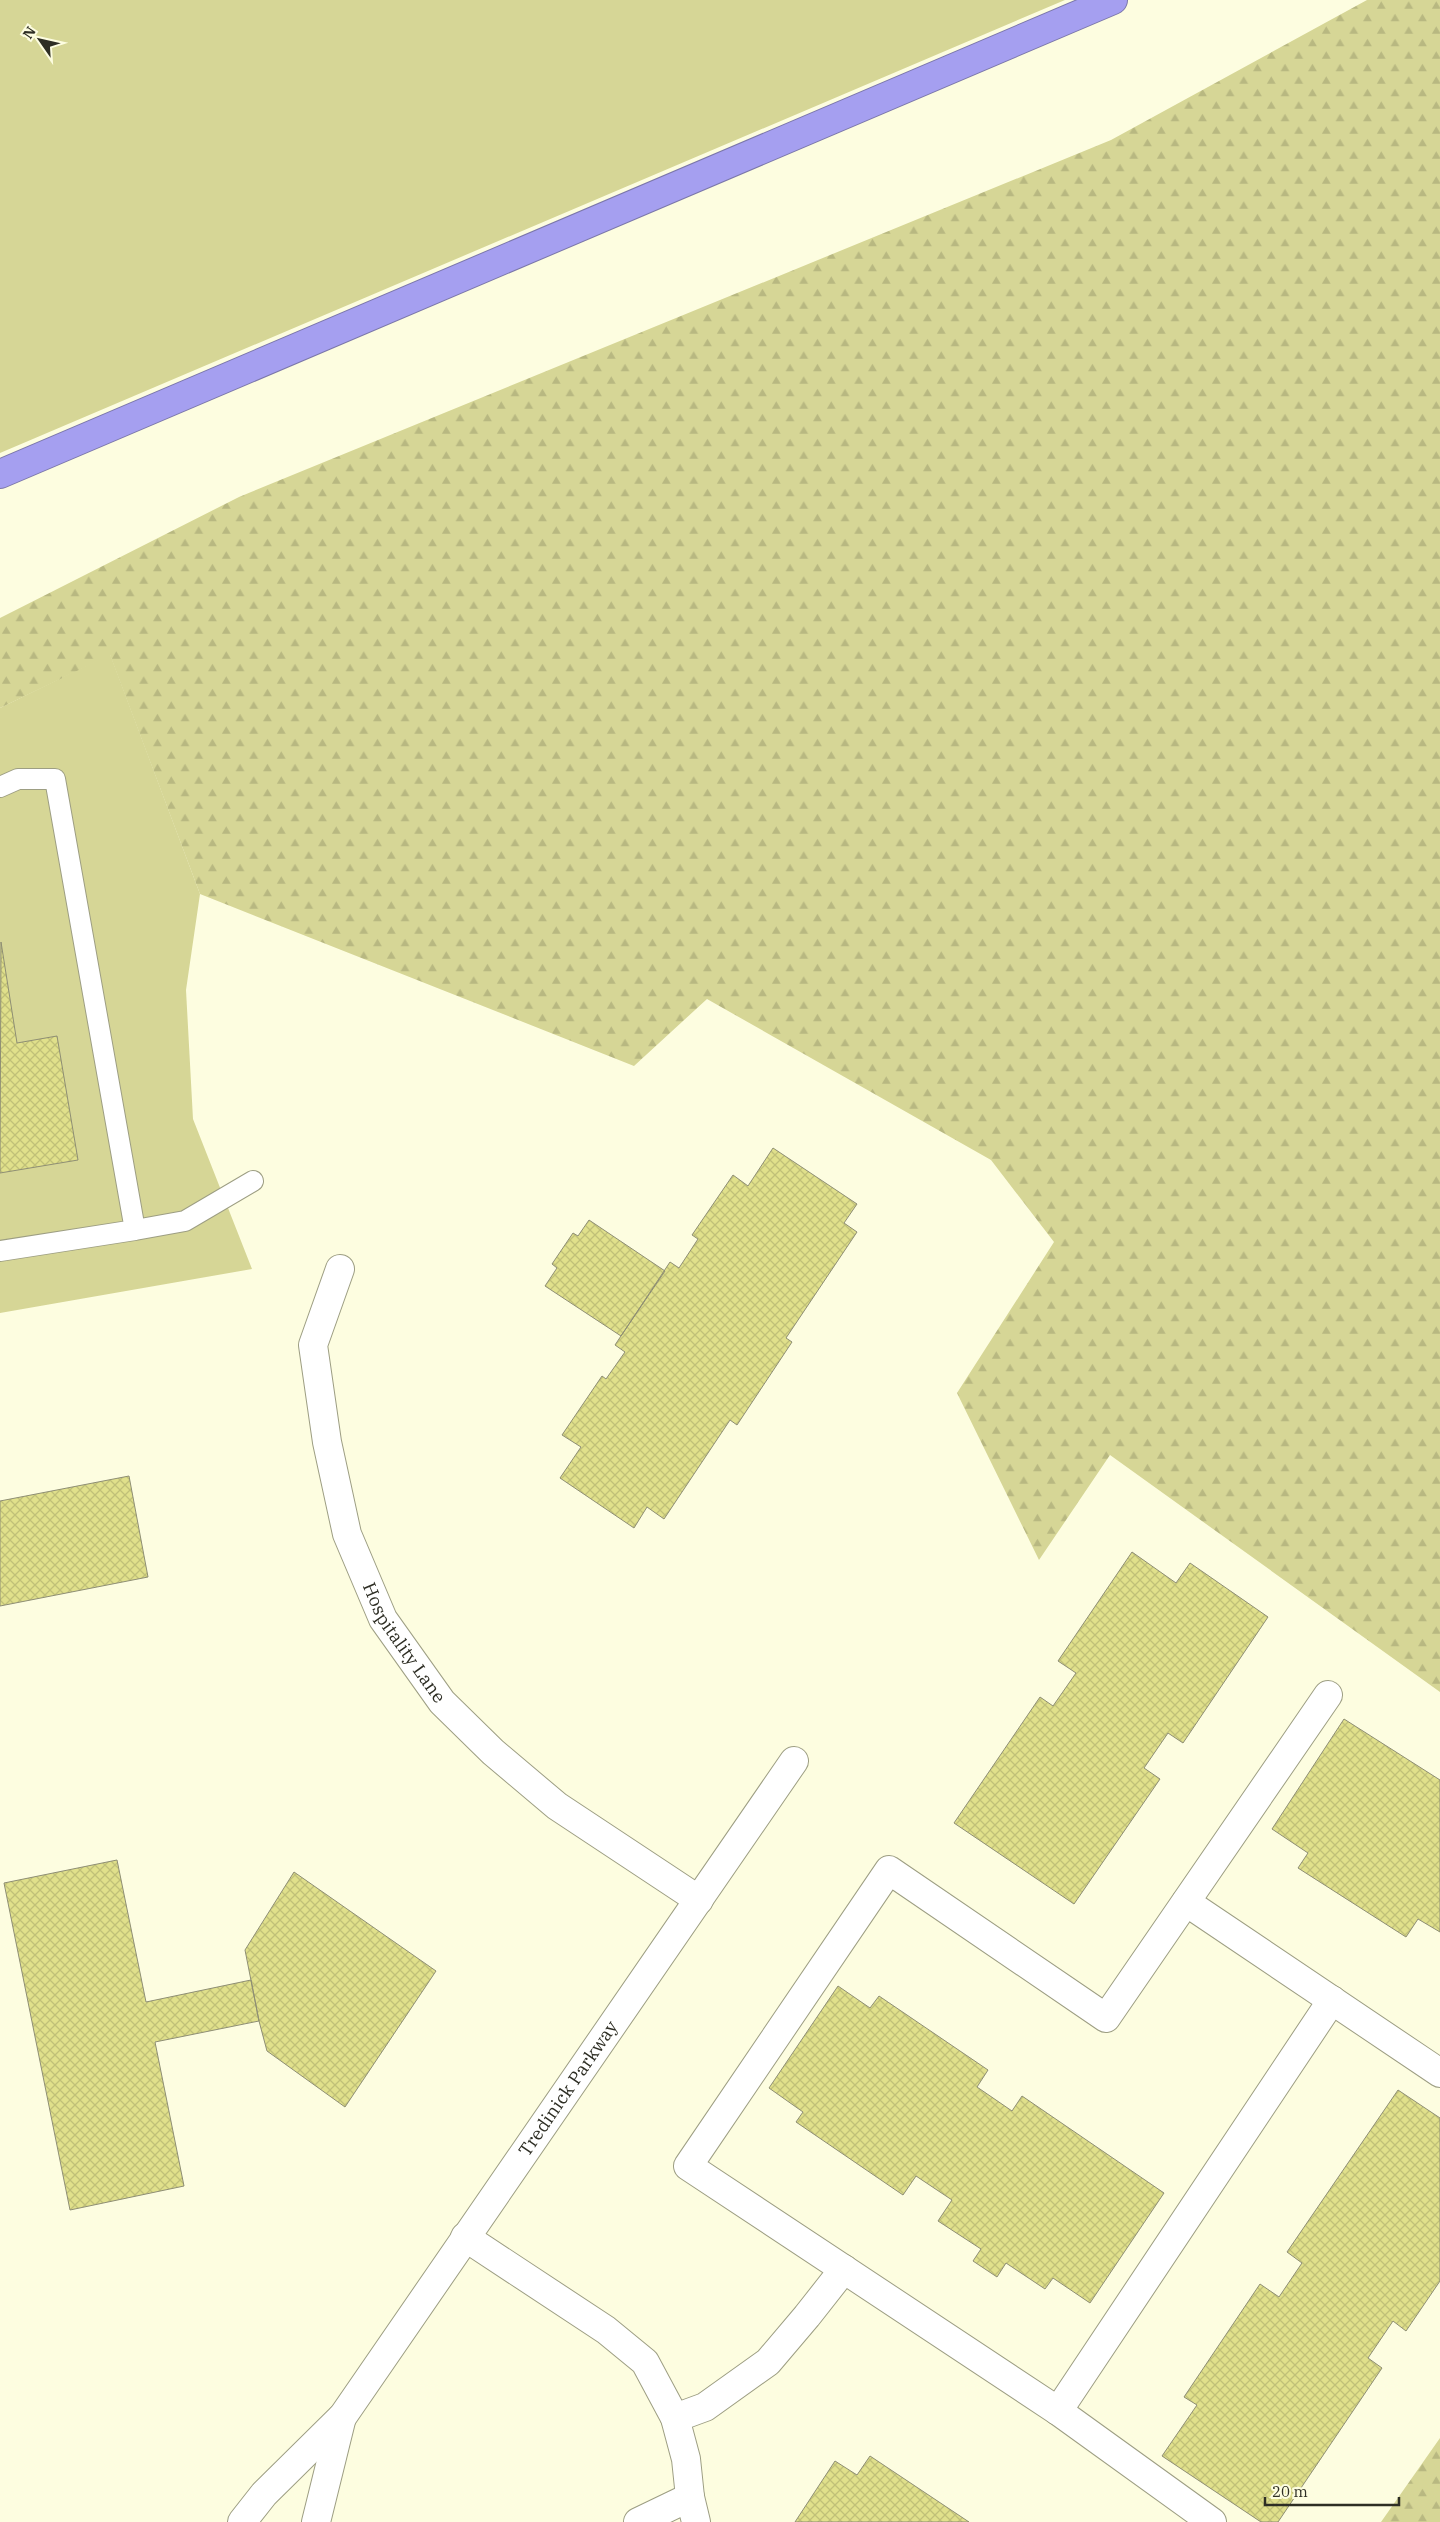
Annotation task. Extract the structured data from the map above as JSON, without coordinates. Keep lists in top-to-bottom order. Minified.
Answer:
{"streets":{"street":["Hospitality Lane","Tredinick Parkway"]},"crossings":[["Hospitality Lane","Tredinick Parkway"]],"scale_bar":"20 m","north":"top left"}
